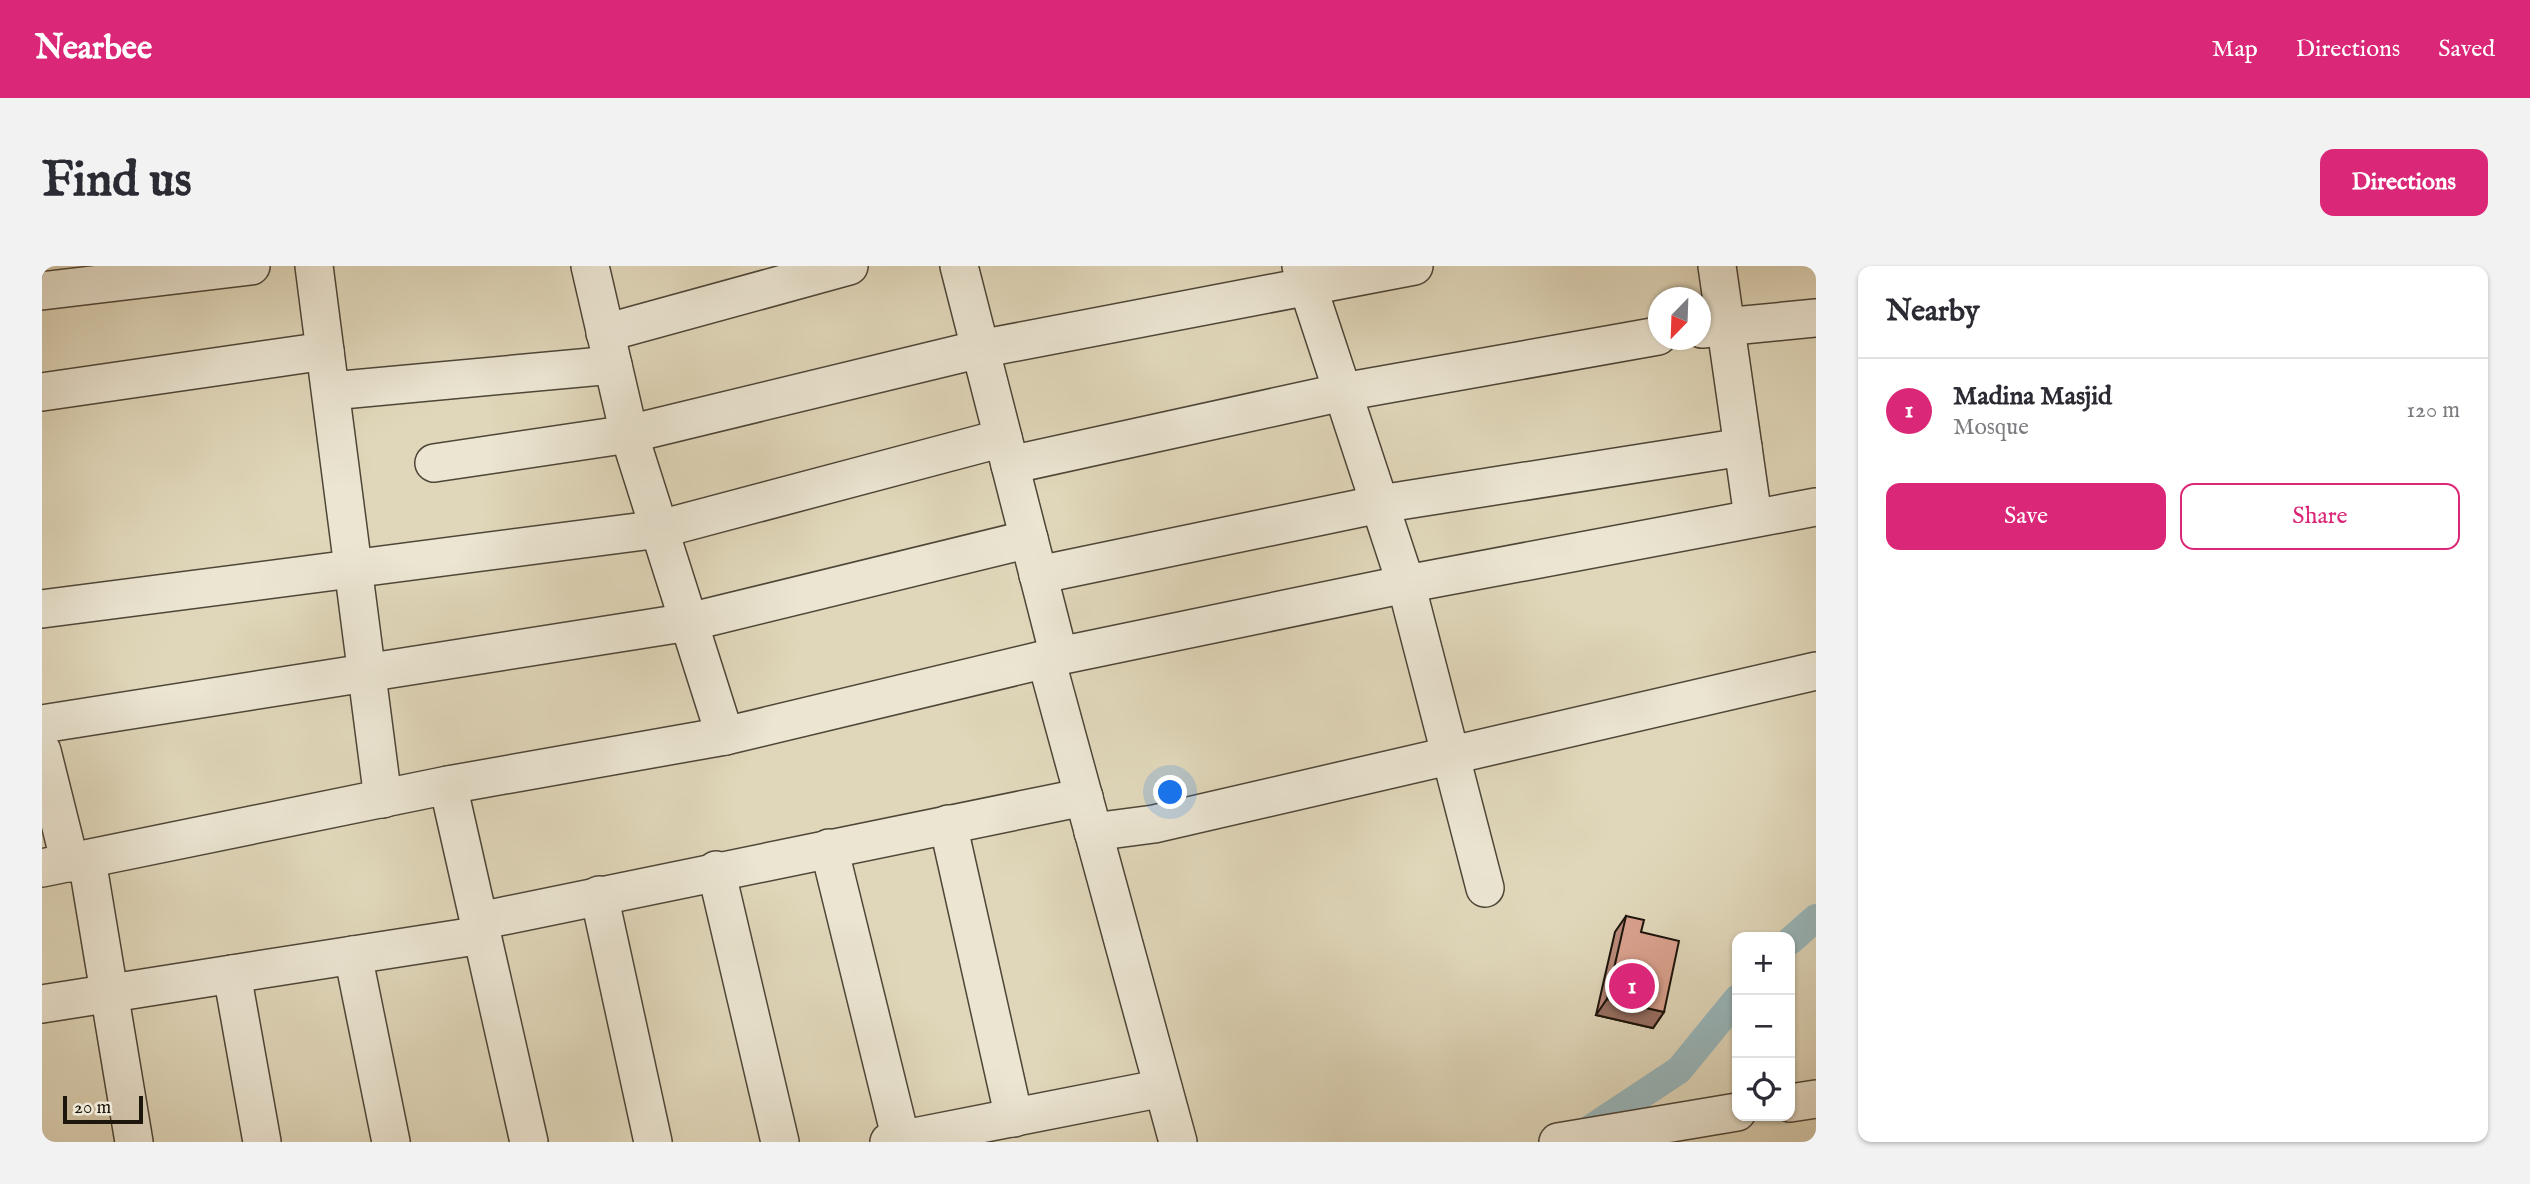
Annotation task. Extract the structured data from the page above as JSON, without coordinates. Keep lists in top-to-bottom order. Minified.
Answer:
{"scale_bar":"20 m","north":"bottom left","page":{"header":"Nearbee","nav":["Map","Directions","Saved"],"buttons":["Directions",["Save","Share"]],"title":"Find us","heading":"Nearby","list":[{"mark":"1","name":"Madina Masjid","note":"Mosque","value":"120 m"}],"map_buttons":["+","−"],"pins":"1","scale":"20 m"}}
